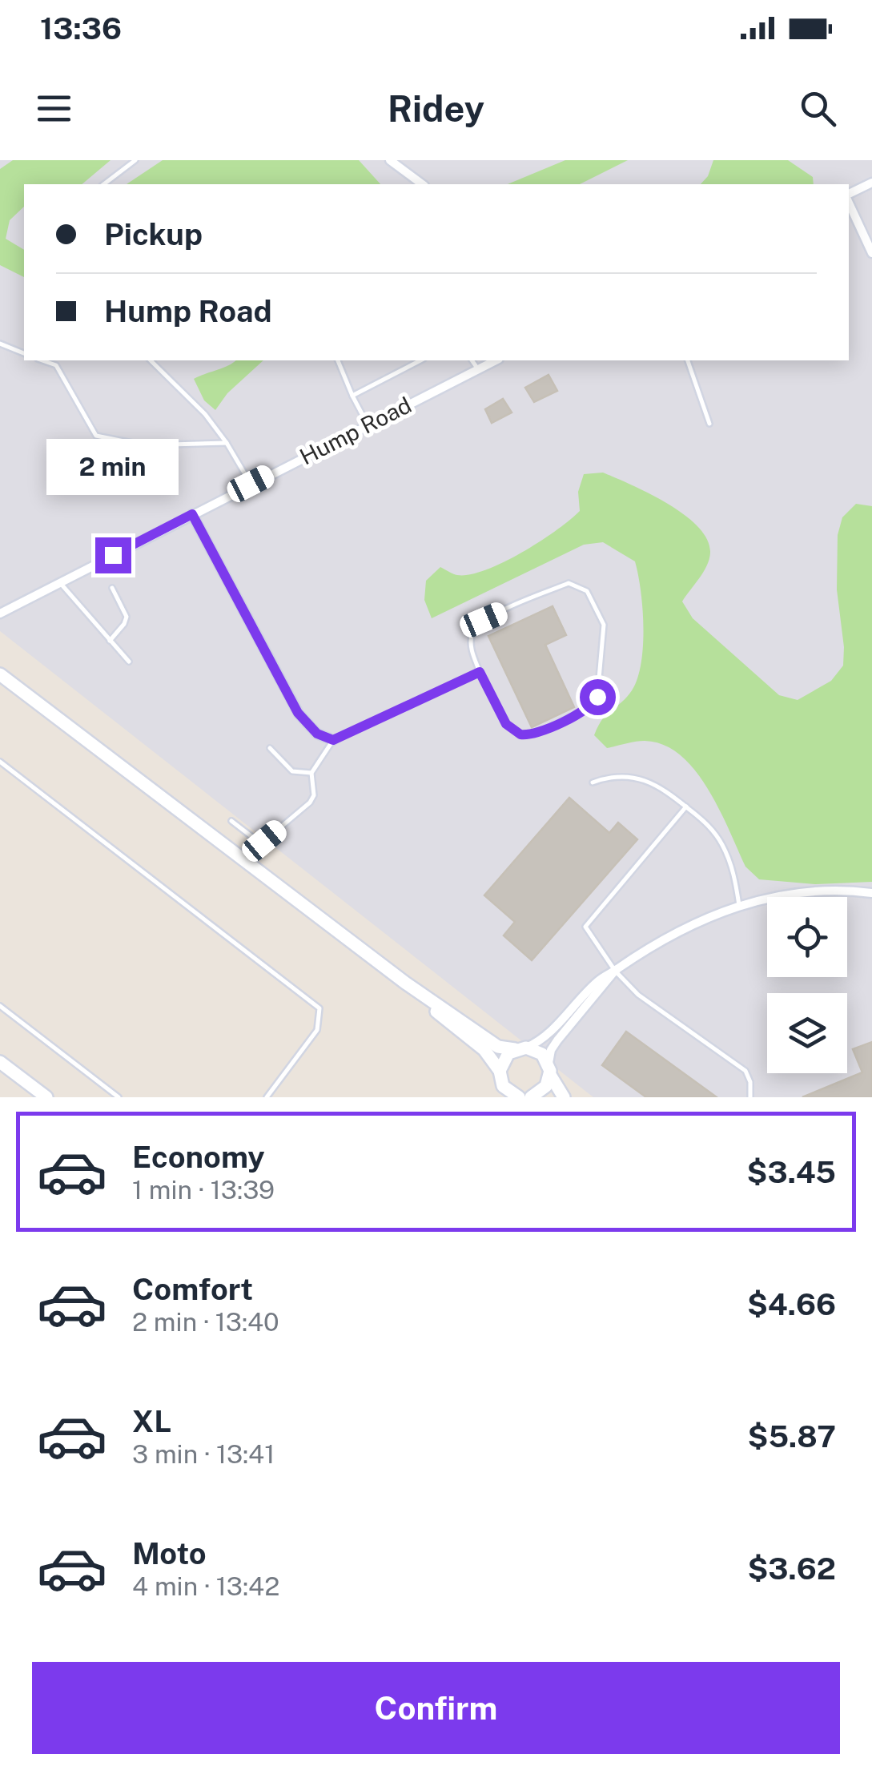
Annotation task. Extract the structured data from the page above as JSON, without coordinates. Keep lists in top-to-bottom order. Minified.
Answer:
{"streets":{"street":["Hump Road"]},"page":{"status":"13:36","header":"Ridey","banner":["Pickup","Hump Road"],"bubble":"2 min","list":[{"name":"Economy","note":"1 min · 13:39","value":"$3.45"},{"name":"Comfort","note":"2 min · 13:40","value":"$4.66"},{"name":"XL","note":"3 min · 13:41","value":"$5.87"},{"name":"Moto","note":"4 min · 13:42","value":"$3.62"}],"buttons":"Confirm"}}
